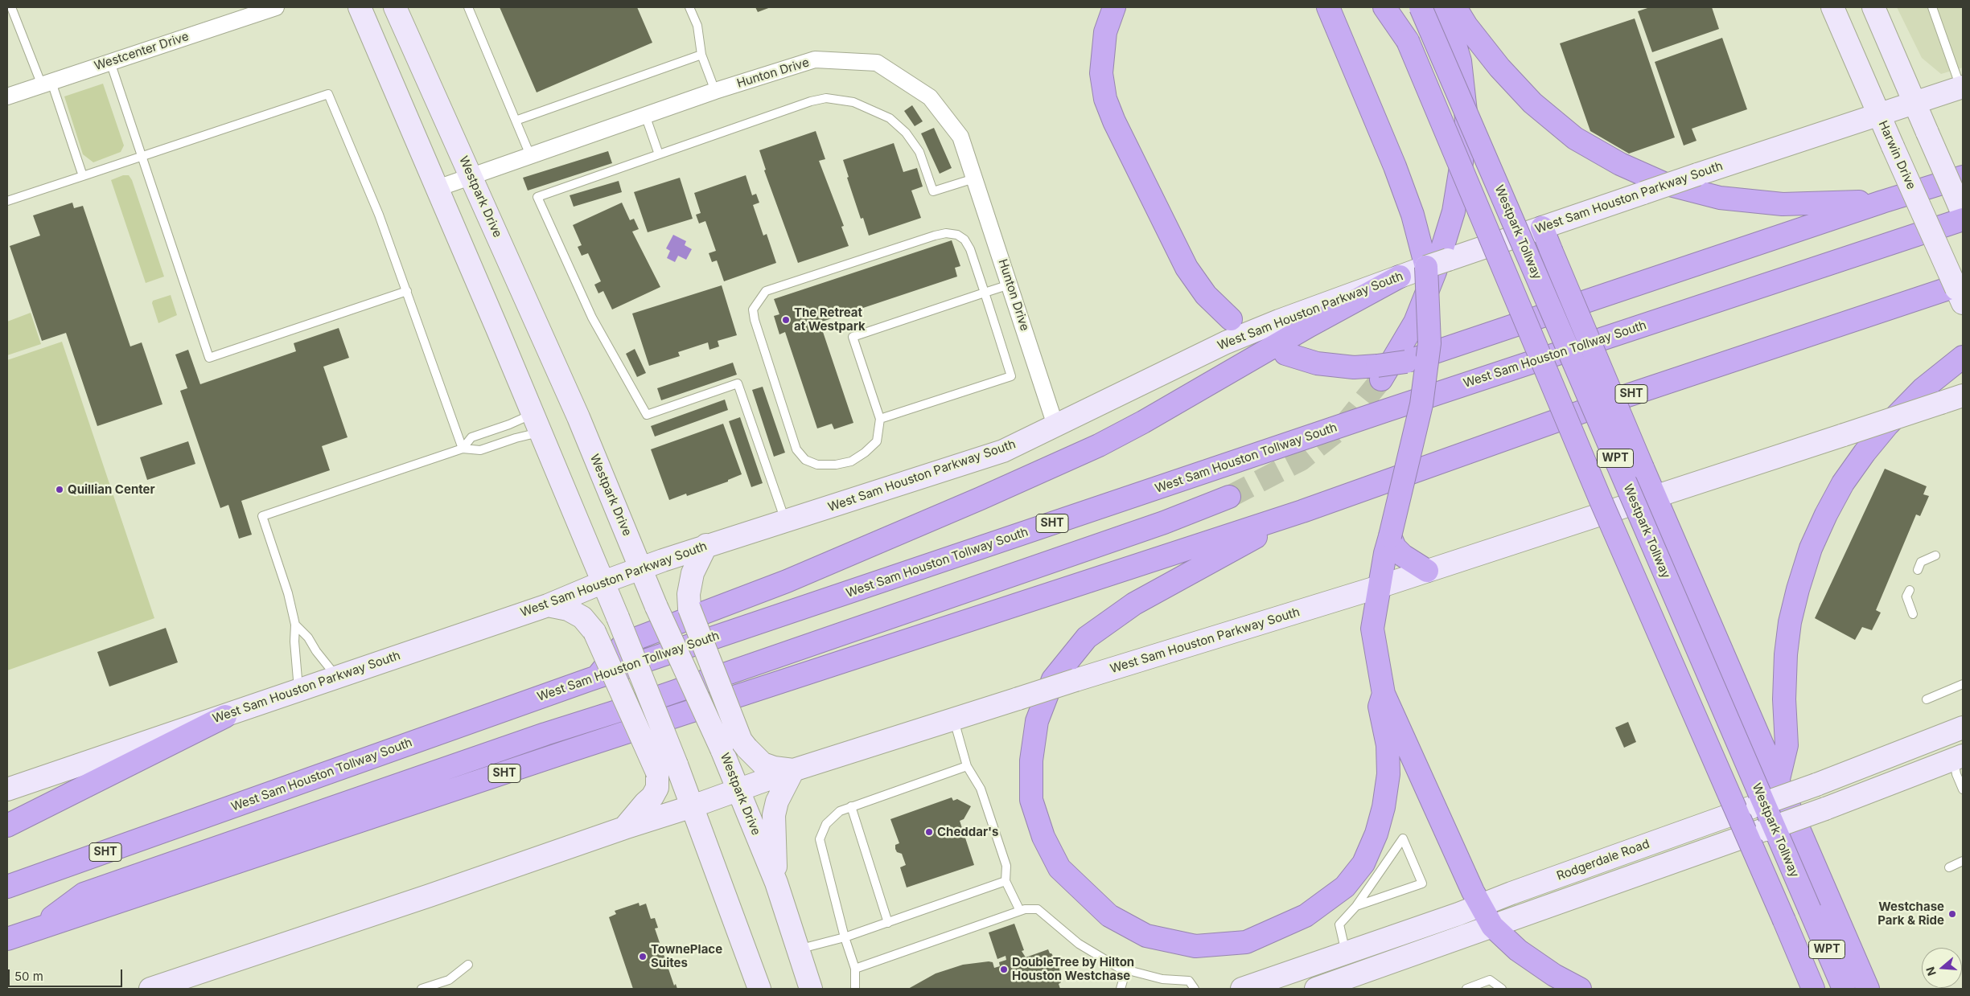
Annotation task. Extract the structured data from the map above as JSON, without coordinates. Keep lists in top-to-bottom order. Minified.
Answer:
{"streets":{"highway":["Westpark Tollway","West Sam Houston Tollway South","SHT","WPT"],"main road":["Harwin Drive","Westpark Drive","West Sam Houston Parkway South","Rodgerdale Road"],"street":["Westcenter Drive","Hunton Drive"]},"crossings":[["Hunton Drive","Westpark Drive"],["Hunton Drive","West Sam Houston Parkway South"],["Harwin Drive","West Sam Houston Parkway South"],["Westpark Drive","West Sam Houston Parkway South"]],"places":["The Retreat at Westpark","Quillian Center","Cheddar's","Westchase Park & Ride","TownePlace Suites","DoubleTree by Hilton Houston Westchase"],"scale_bar":"50 m","north":"left"}
